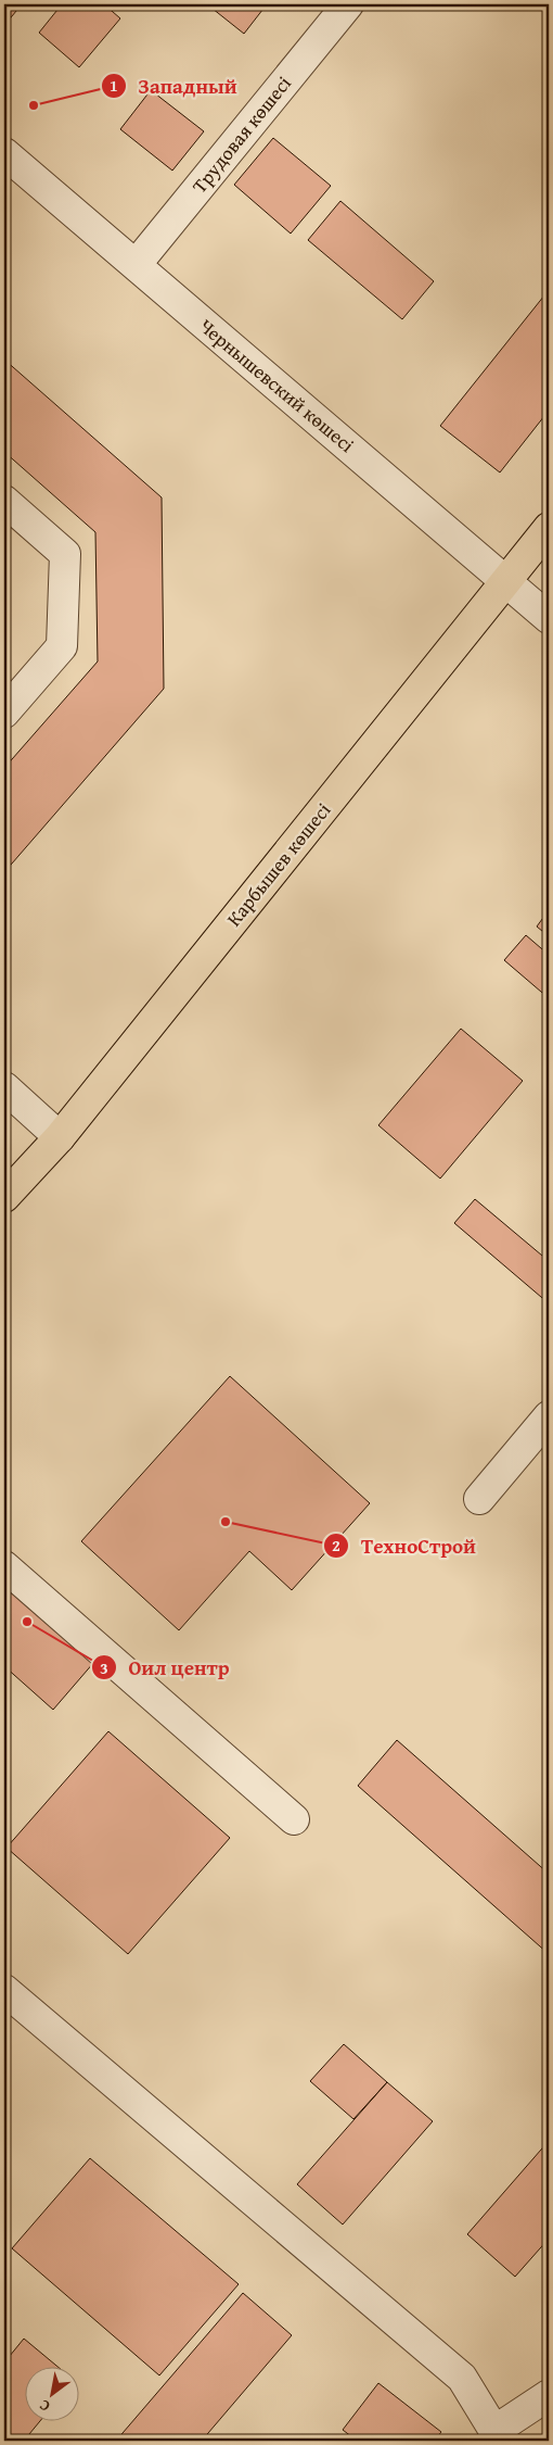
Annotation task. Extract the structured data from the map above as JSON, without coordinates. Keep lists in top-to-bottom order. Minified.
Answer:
{"streets":{"main road":["Карбышев көшесі"],"street":["Трудовая көшесі","Чернышевский көшесі"]},"crossings":[["Трудовая көшесі","Чернышевский көшесі"],["Чернышевский көшесі","Карбышев көшесі"]],"places":["Западный","ТехноСтрой","Оил центр"],"north":"bottom left"}
